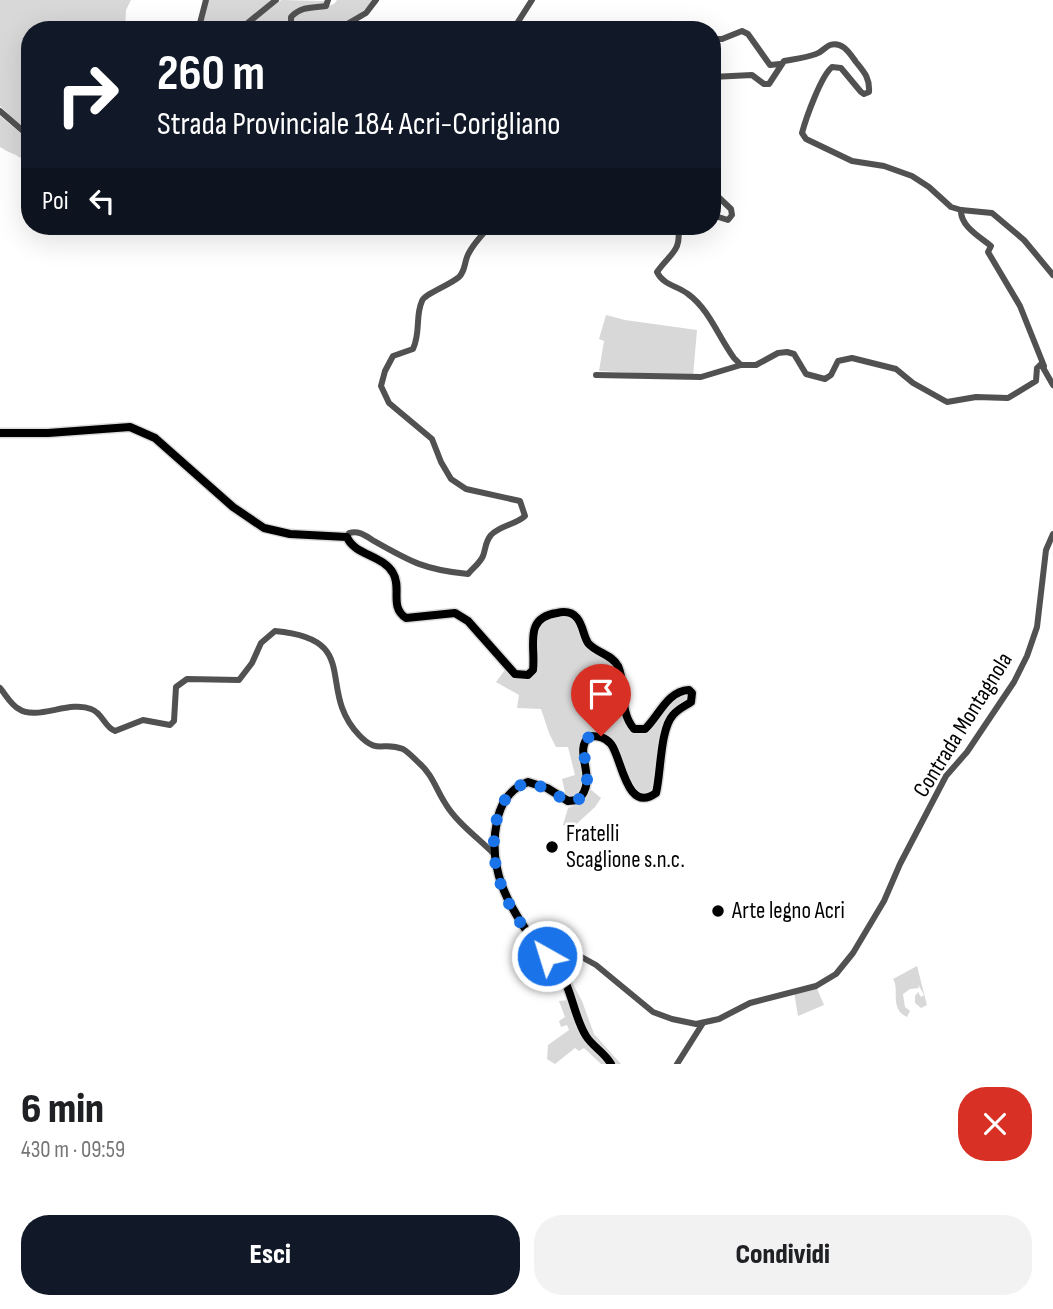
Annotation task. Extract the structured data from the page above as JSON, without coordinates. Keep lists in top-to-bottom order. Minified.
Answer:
{"streets":{"street":["Contrada Montagnola"]},"places":["Fratelli Scaglione s.n.c.","Arte legno Acri"],"page":{"turn":["260 m","Strada Provinciale 184 Acri-Corigliano"],"then":"Poi","heading":["6 min","430 m · 09:59"],"buttons":["Esci","Condividi"]}}
